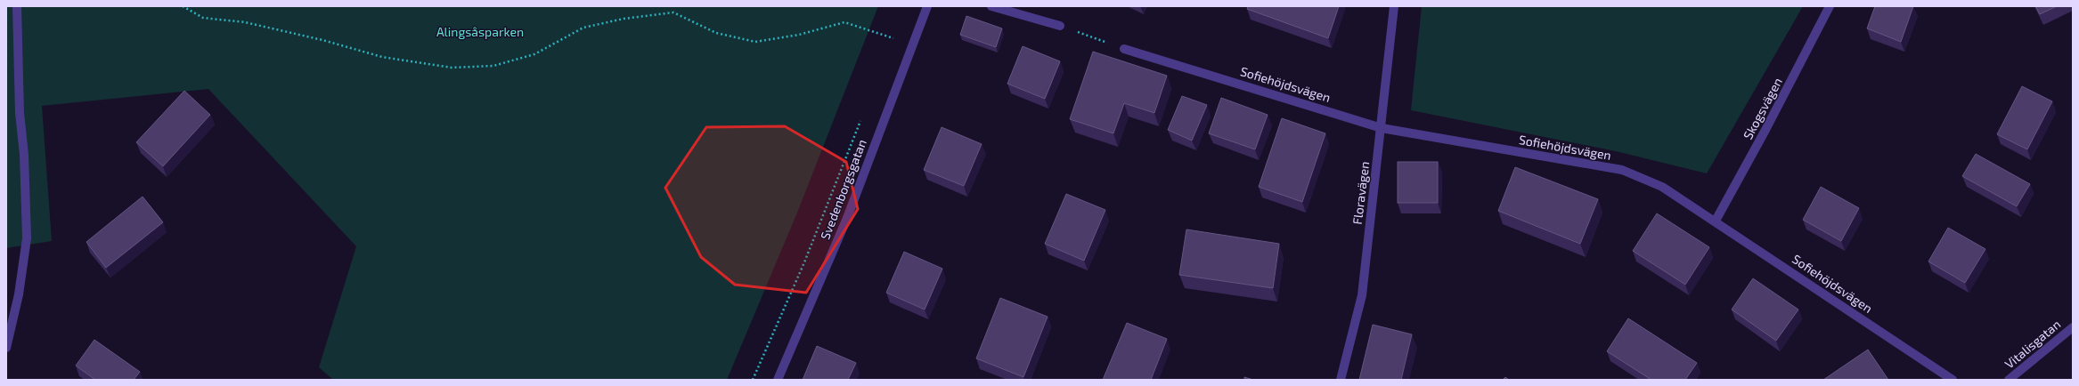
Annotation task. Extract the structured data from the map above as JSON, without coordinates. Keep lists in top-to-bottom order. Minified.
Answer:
{"streets":{"street":["Sofiehöjdsvägen","Skogsvägen","Svedenborgsgatan","Floravägen","Vitalisgatan"]},"crossings":[["Sofiehöjdsvägen","Skogsvägen"],["Sofiehöjdsvägen","Floravägen"]],"parks":["Alingsåsparken"]}
